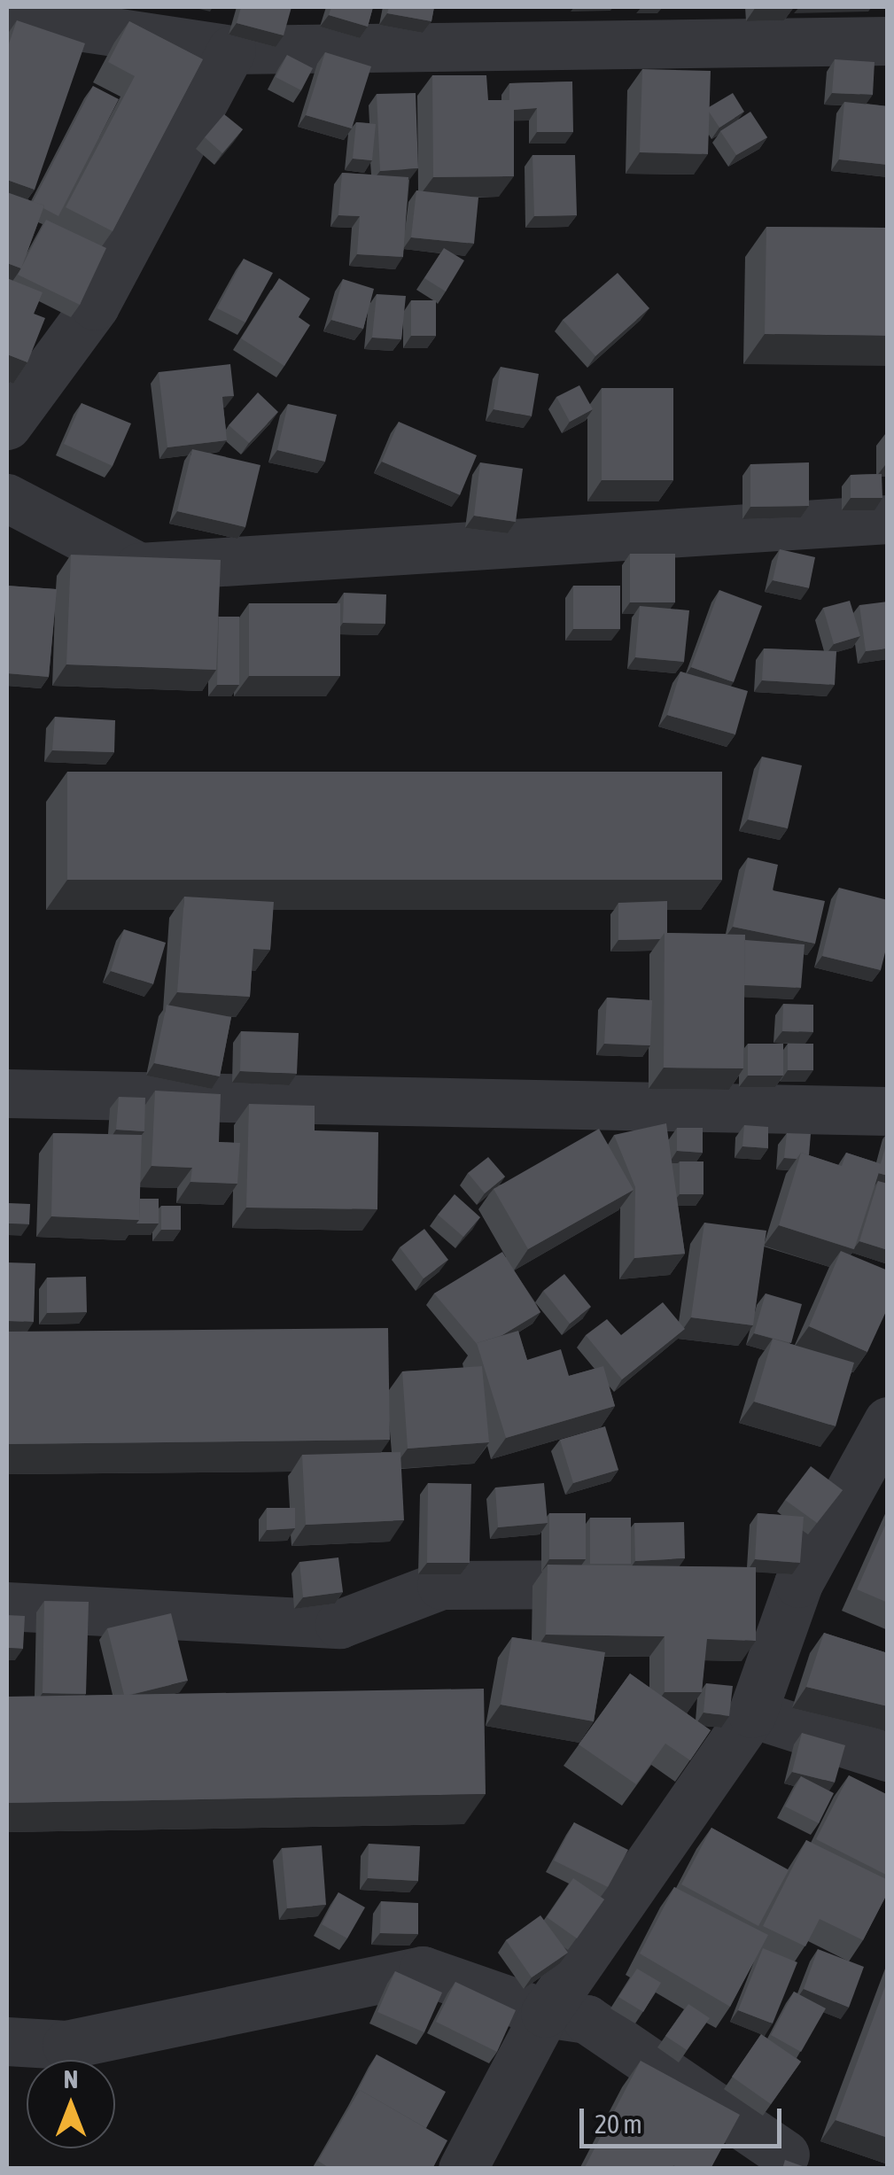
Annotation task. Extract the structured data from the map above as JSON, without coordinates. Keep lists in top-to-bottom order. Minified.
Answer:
{"scale_bar":"20 m","north":"top"}
